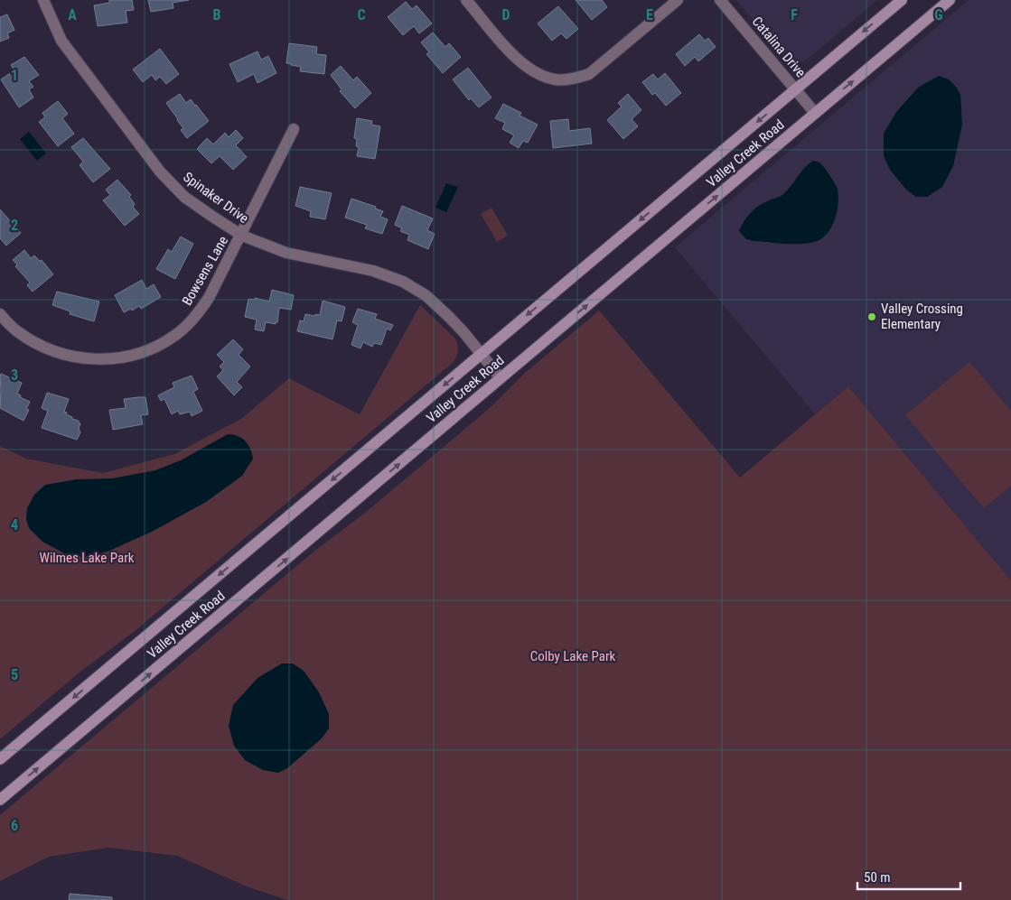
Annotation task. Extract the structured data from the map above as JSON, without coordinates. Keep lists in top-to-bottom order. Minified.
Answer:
{"streets":{"main road":["Valley Creek Road"],"street":["Catalina Drive","Spinaker Drive","Bowsens Lane"]},"crossings":[["Catalina Drive","Valley Creek Road"],["Valley Creek Road","Spinaker Drive"],["Spinaker Drive","Bowsens Lane"]],"parks":["Wilmes Lake Park","Colby Lake Park"],"places":["Valley Crossing Elementary"],"scale_bar":"50 m","grid":{"columns":["A","B","C","D","E","F","G"],"rows":["1","2","3","4","5","6"]}}
